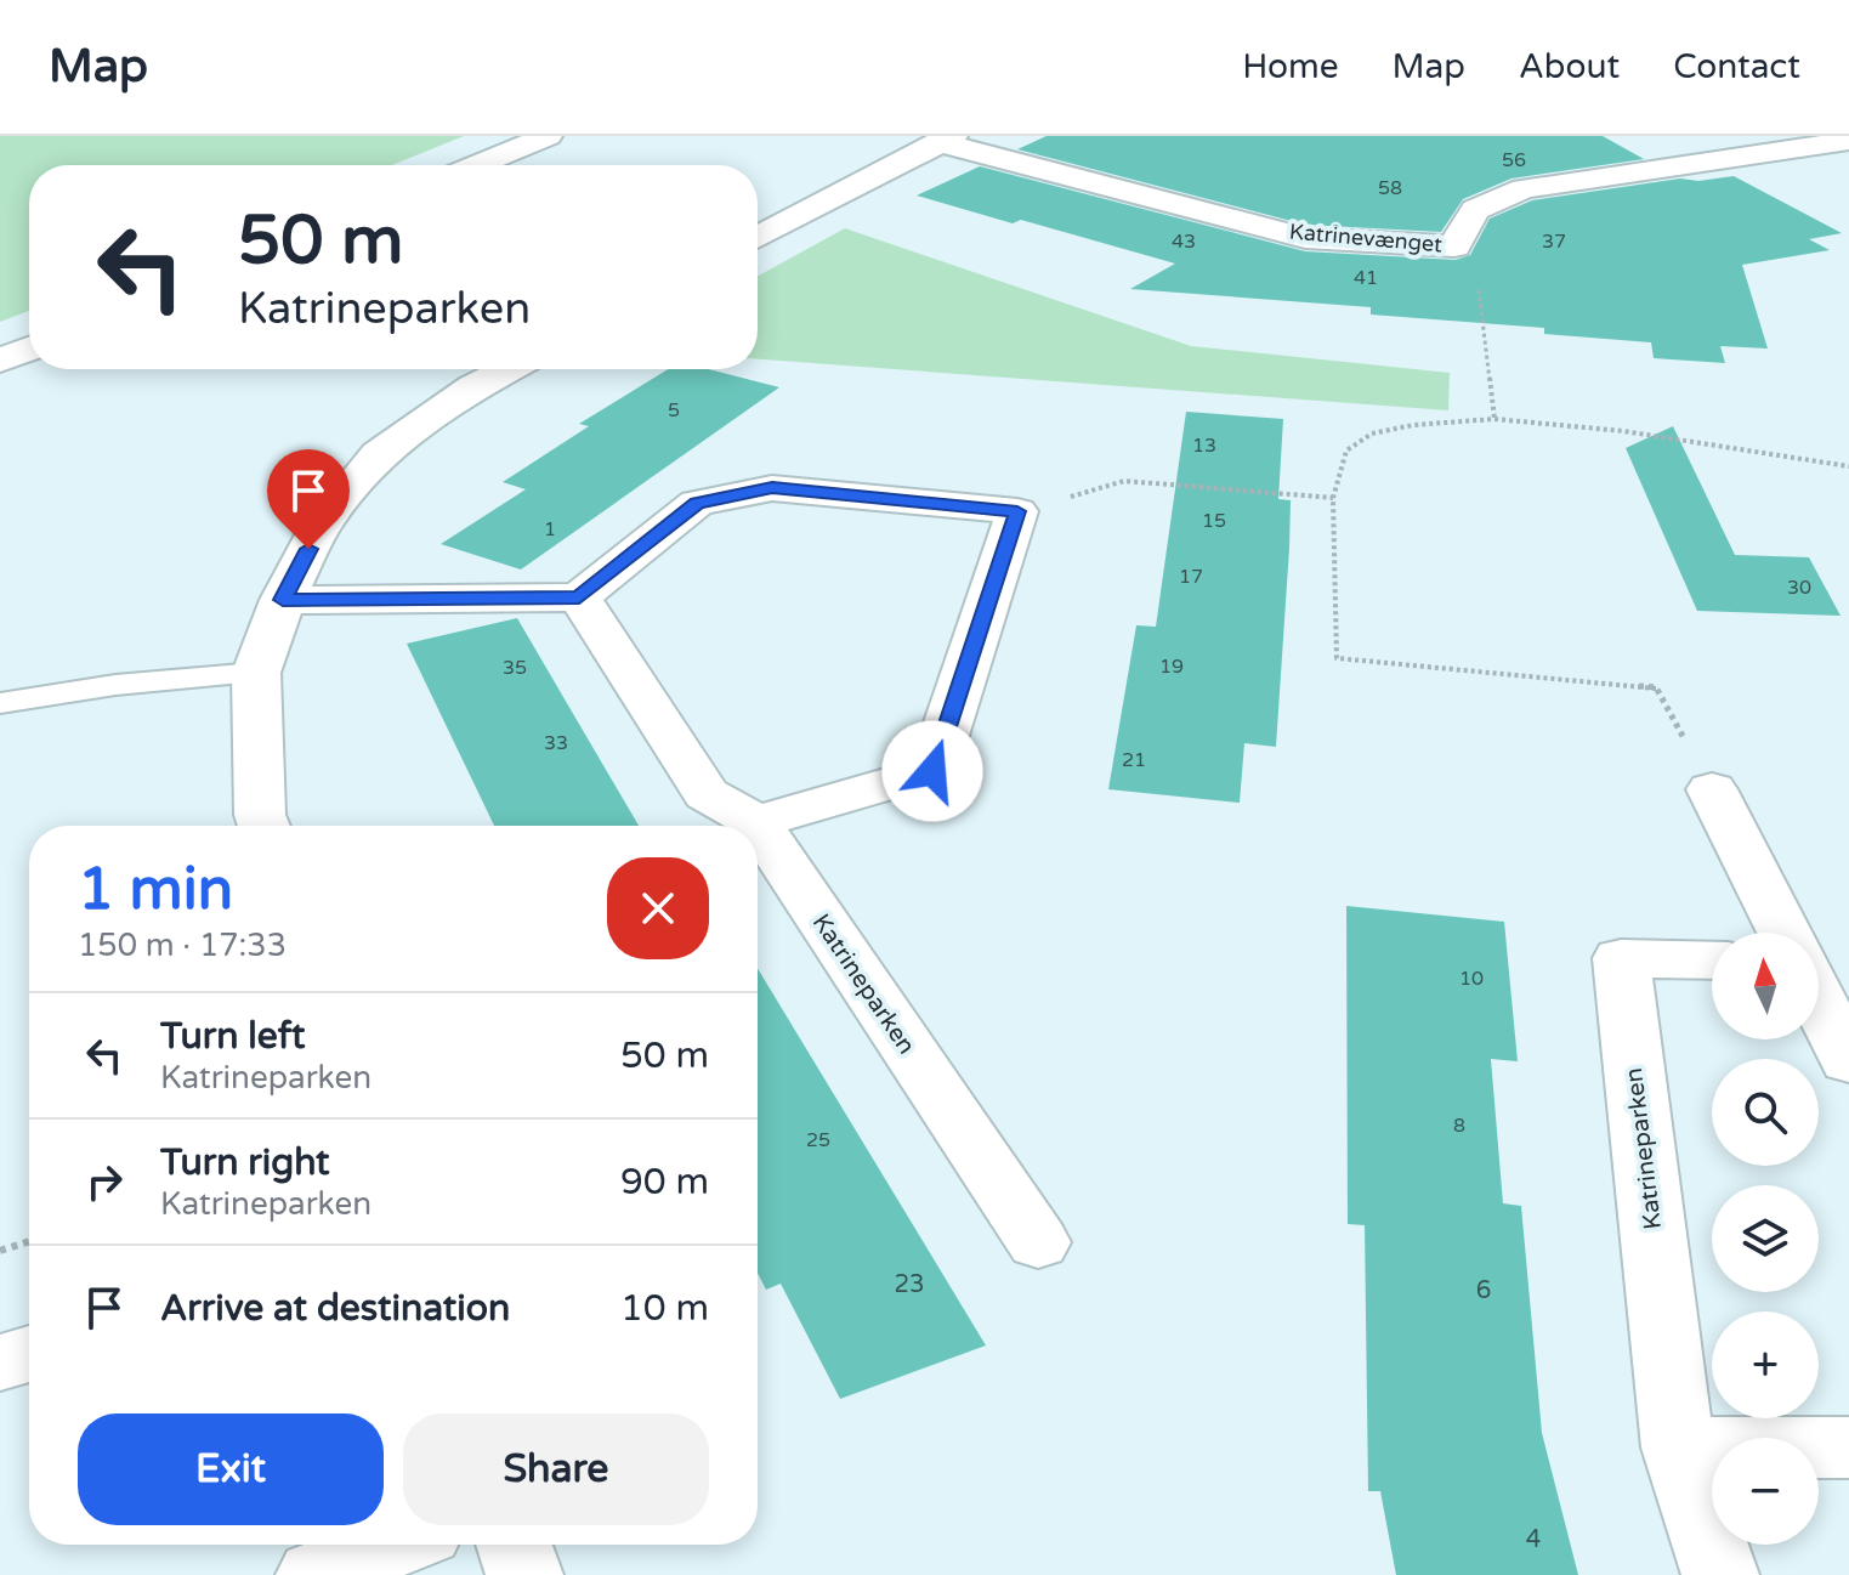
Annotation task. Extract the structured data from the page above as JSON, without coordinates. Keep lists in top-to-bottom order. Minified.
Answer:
{"streets":{"street":["Katrinevænget","Katrineparken"]},"house_numbers":["56","58","43","37","41","5","13","15","1","17","30","19","35","33","21","10","8","25","23","6","4"],"north":"top","page":{"header":"Map","nav":["Home","Map","About","Contact"],"turn":["50 m","Katrineparken"],"heading":["1 min","150 m · 17:33"],"map_buttons":["+","−"],"list":[{"name":"Turn left","note":"Katrineparken","value":"50 m"},{"name":"Turn right","note":"Katrineparken","value":"90 m"},{"name":"Arrive at destination","value":"10 m"}],"buttons":["Exit","Share"]}}
